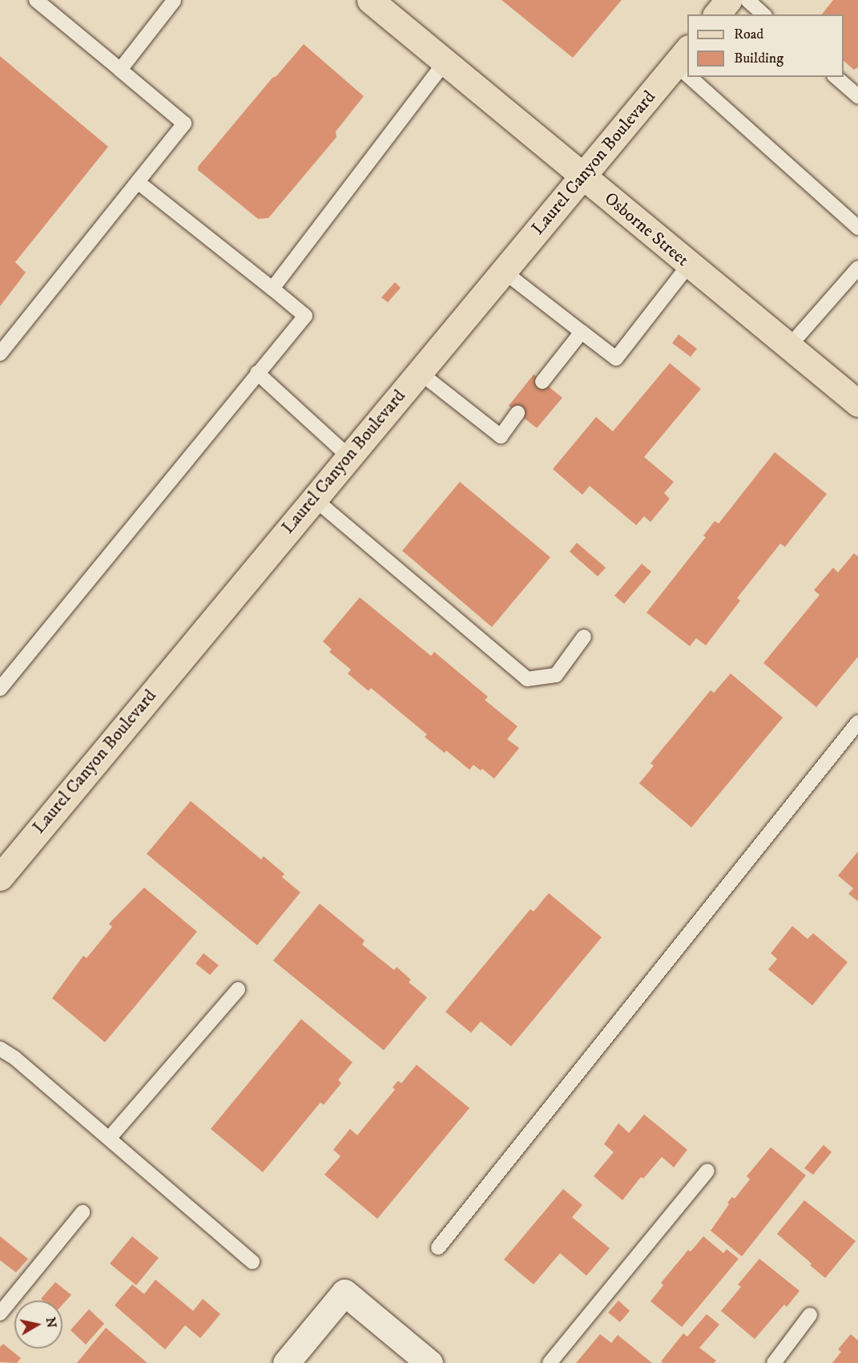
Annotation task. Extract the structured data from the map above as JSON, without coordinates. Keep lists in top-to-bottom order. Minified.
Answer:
{"streets":{"main road":["Laurel Canyon Boulevard","Osborne Street"]},"crossings":[["Laurel Canyon Boulevard","Osborne Street"]],"legend":["Road","Building"],"north":"right"}
